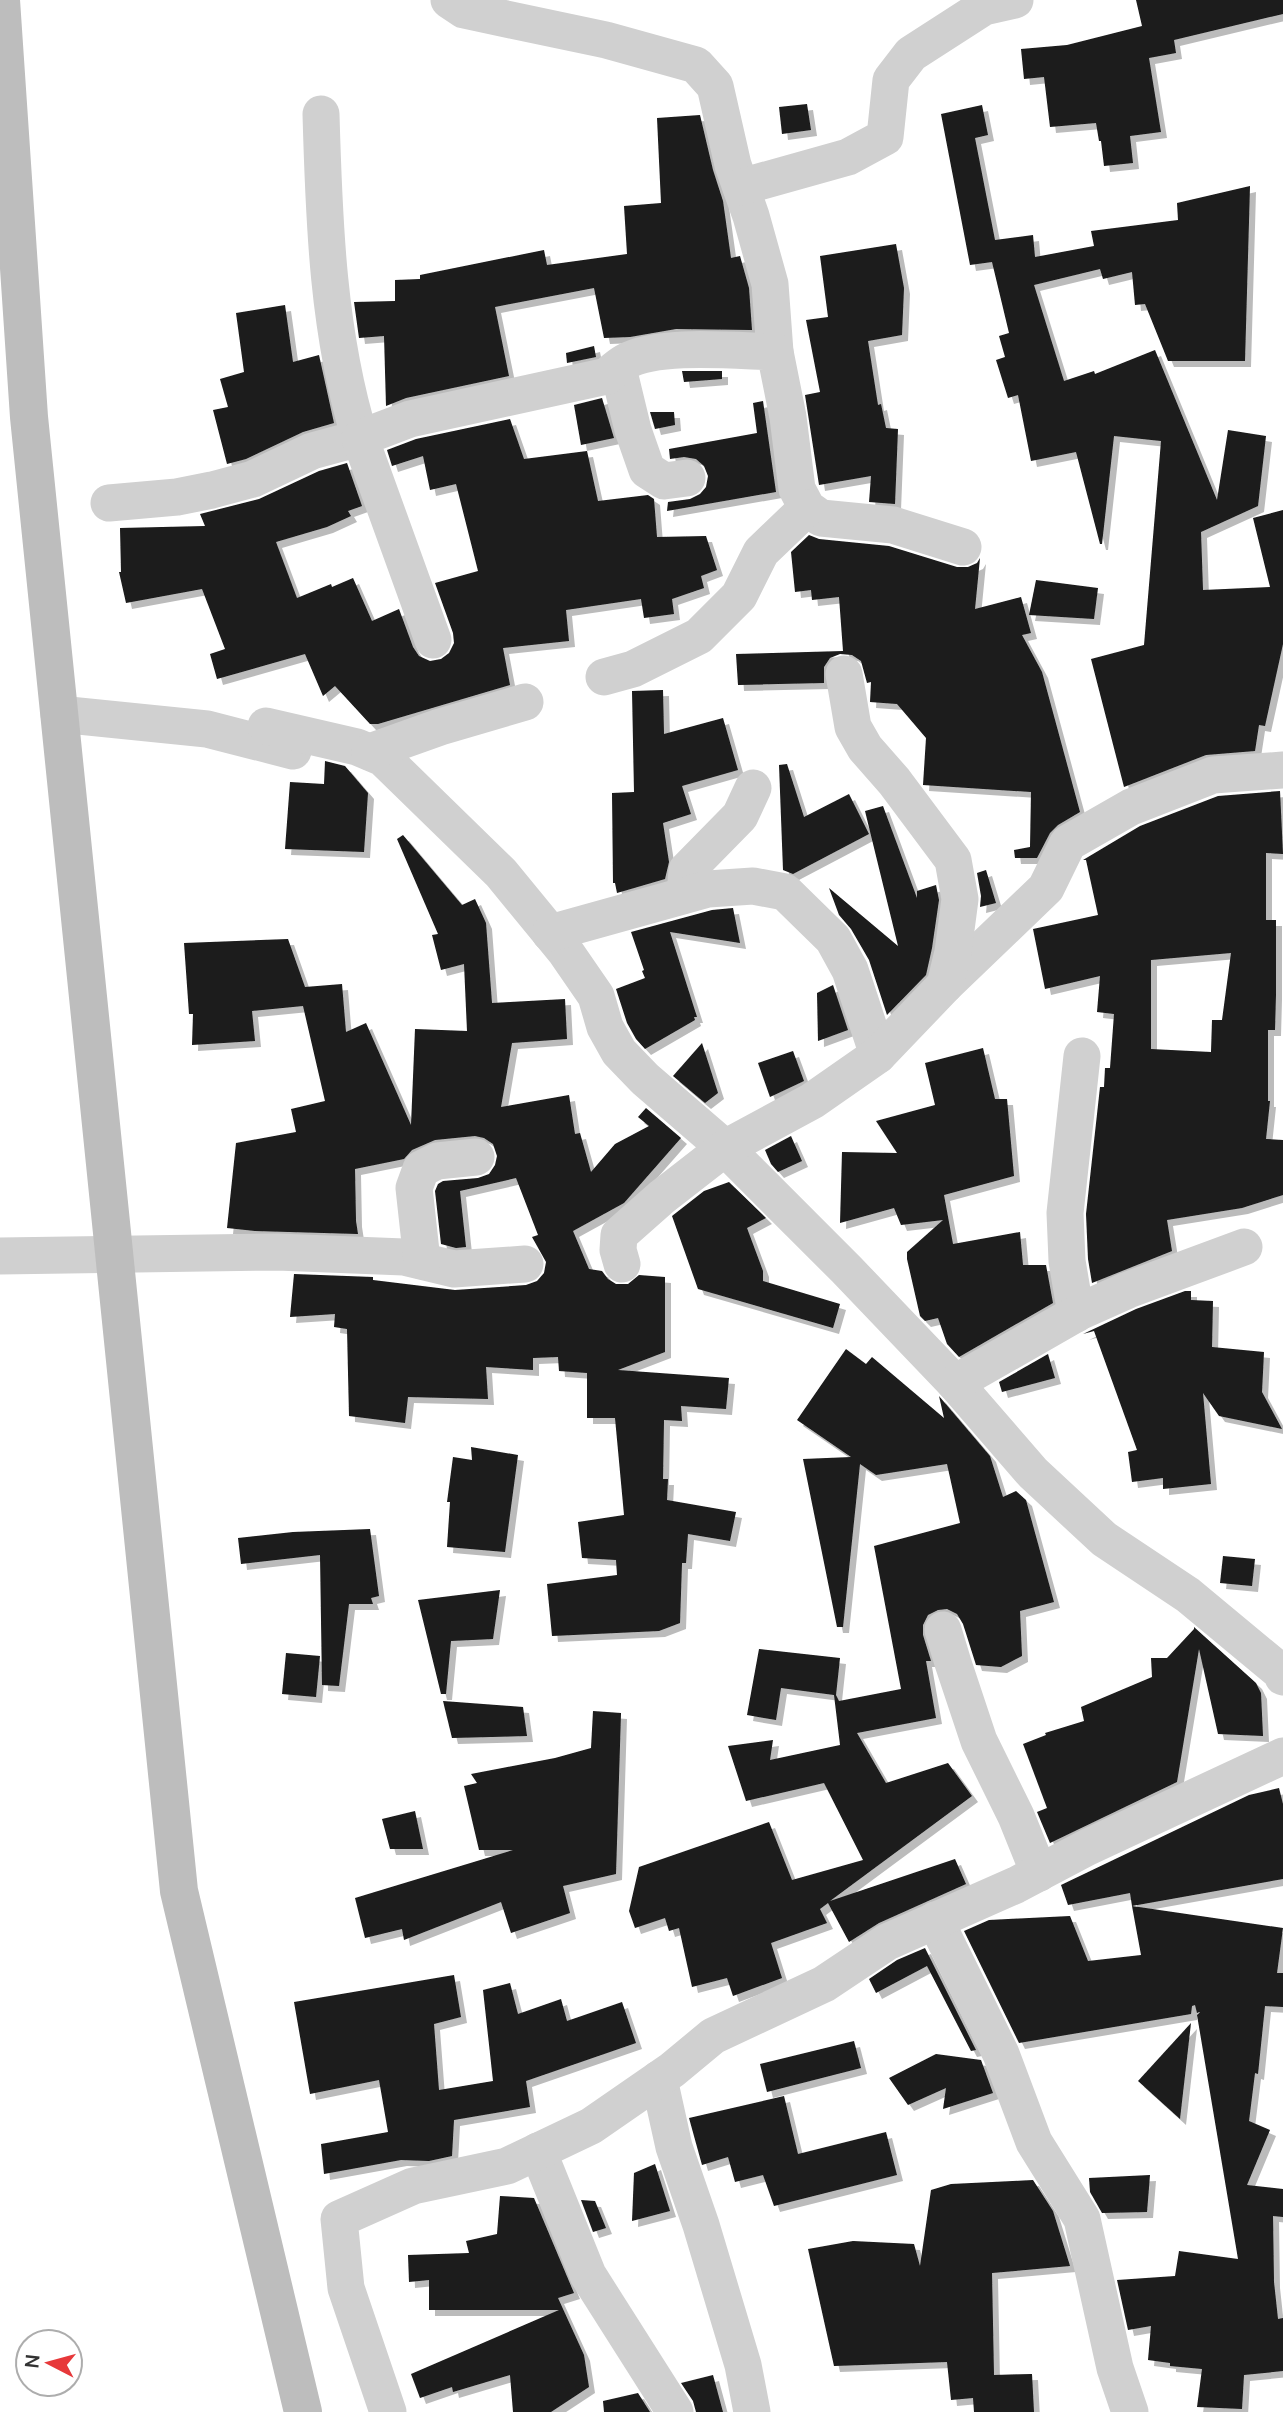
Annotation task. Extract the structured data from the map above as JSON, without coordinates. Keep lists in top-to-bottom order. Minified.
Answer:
{"north":"left"}
